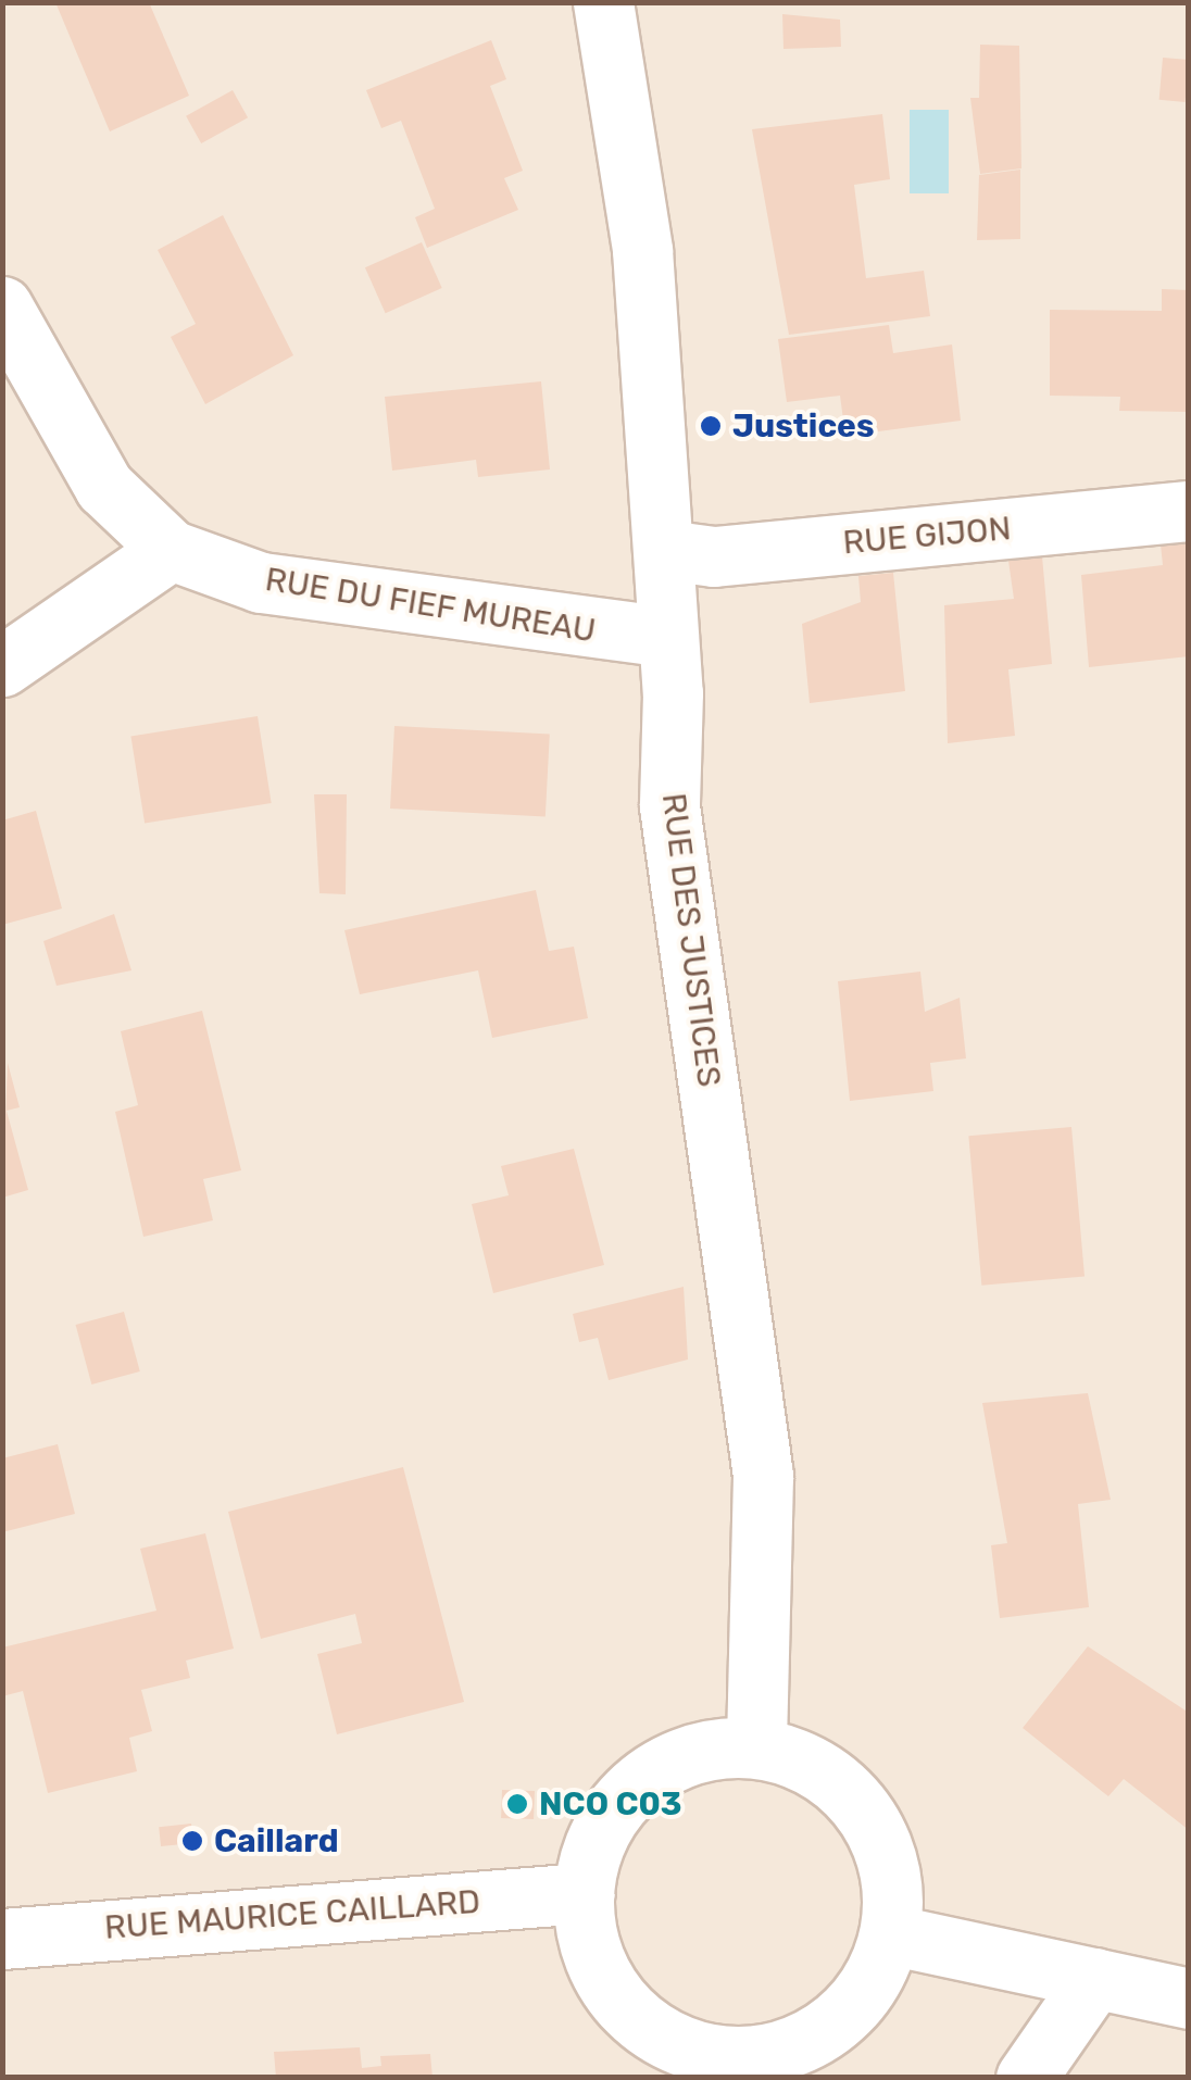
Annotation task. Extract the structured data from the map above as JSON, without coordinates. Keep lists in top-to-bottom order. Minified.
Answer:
{"streets":{"street":["RUE GIJON","RUE DU FIEF MUREAU","RUE DES JUSTICES","RUE MAURICE CAILLARD"]},"crossings":[["RUE GIJON","RUE DES JUSTICES"],["RUE DU FIEF MUREAU","RUE DES JUSTICES"],["RUE DES JUSTICES","RUE MAURICE CAILLARD"]],"places":["Justices","NCO C03","Caillard"]}
